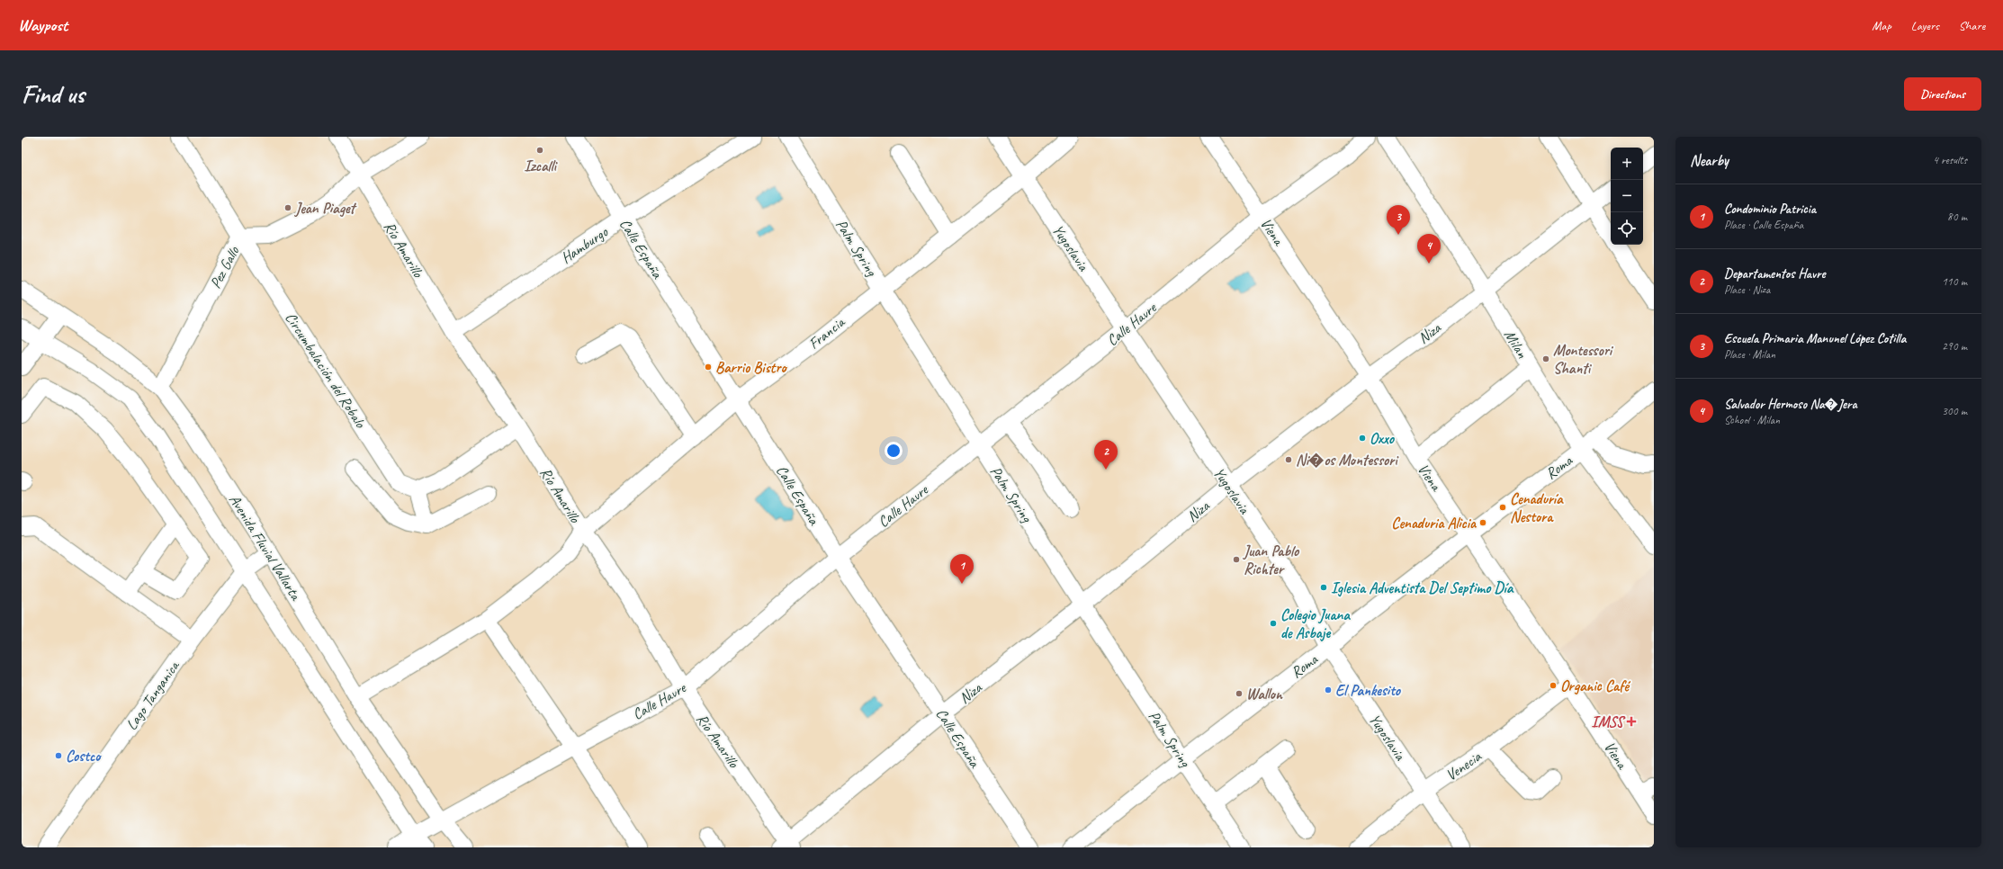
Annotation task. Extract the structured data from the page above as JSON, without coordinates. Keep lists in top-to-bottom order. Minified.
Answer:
{"streets":{"street":["Viena","Hamburgo","Palm Spring","Yugoslavia","Calle España","Río Amarillo","Pez Gallo","Calle Havre","Francia","Niza","Milan","Circumbalación del Robalo","Roma","Avenida Fluvial Vallarta","Lago Tanganica","Venecia"]},"crossings":[["Viena","Calle Havre"],["Viena","Niza"],["Viena","Roma"],["Viena","Venecia"],["Hamburgo","Calle España"],["Hamburgo","Río Amarillo"],["Palm Spring","Calle Havre"],["Palm Spring","Francia"],["Palm Spring","Niza"],["Palm Spring","Roma"],["Yugoslavia","Calle Havre"],["Yugoslavia","Francia"],["Yugoslavia","Niza"],["Yugoslavia","Roma"],["Yugoslavia","Venecia"],["Calle España","Calle Havre"],["Calle España","Francia"],["Calle España","Niza"],["Río Amarillo","Pez Gallo"],["Río Amarillo","Calle Havre"],["Río Amarillo","Francia"],["Río Amarillo","Niza"],["Pez Gallo","Circumbalación del Robalo"],["Pez Gallo","Avenida Fluvial Vallarta"],["Calle Havre","Avenida Fluvial Vallarta"],["Francia","Avenida Fluvial Vallarta"],["Niza","Milan"],["Milan","Roma"],["Avenida Fluvial Vallarta","Lago Tanganica"]],"places":{"other":["Izcalli","Jean Piaget","Montessori Shanti","Barrio Bistro","Oxxo","Ni�os Montessori","Cenaduría Nestora","Cenaduria Alicia","Juan Pablo Richter","Iglesia Adventista Del Septimo Día","Colegio Juana de Asbaje","Organic Café","El Pankesito","Wallon","Costco"],"health":["IMSS"]},"page":{"header":"Waypost","nav":["Map","Layers","Share"],"buttons":"Directions","title":"Find us","heading":["Nearby","4 results"],"map_buttons":["+","−"],"list":[{"mark":"1","name":"Condominio Patricia","note":"Place · Calle España","value":"80 m"},{"mark":"2","name":"Departamentos Havre","note":"Place · Niza","value":"110 m"},{"mark":"3","name":"Escuela Primaria Manunel López Cotilla","note":"Place · Milan","value":"290 m"},{"mark":"4","name":"Salvador Hermoso Na�Jera","note":"School · Milan","value":"300 m"}],"pins":["3","4","2","1"]}}
